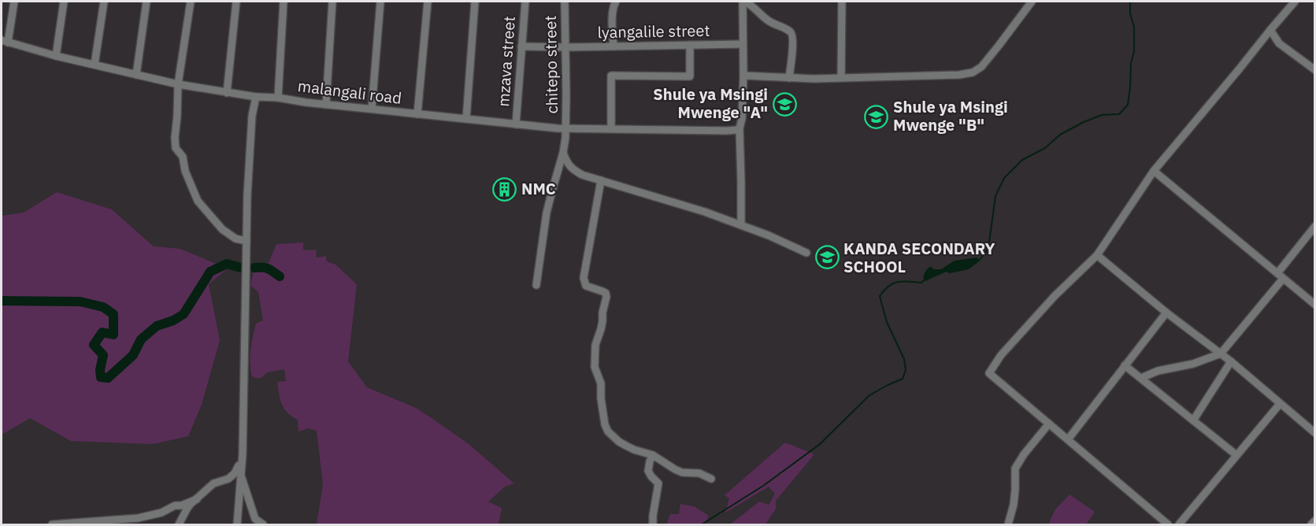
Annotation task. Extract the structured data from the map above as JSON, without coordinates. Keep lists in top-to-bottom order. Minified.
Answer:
{"streets":{"street":["lyangalile street","mzava street","chitepo street","malangali road"]},"crossings":[["lyangalile street","mzava street"],["lyangalile street","chitepo street"],["mzava street","malangali road"],["chitepo street","malangali road"]],"places":{"school or university":["Shule ya Msingi Mwenge \"A\"","Shule ya Msingi Mwenge \"B\"","KANDA SECONDARY SCHOOL"],"building":["NMC"]}}
